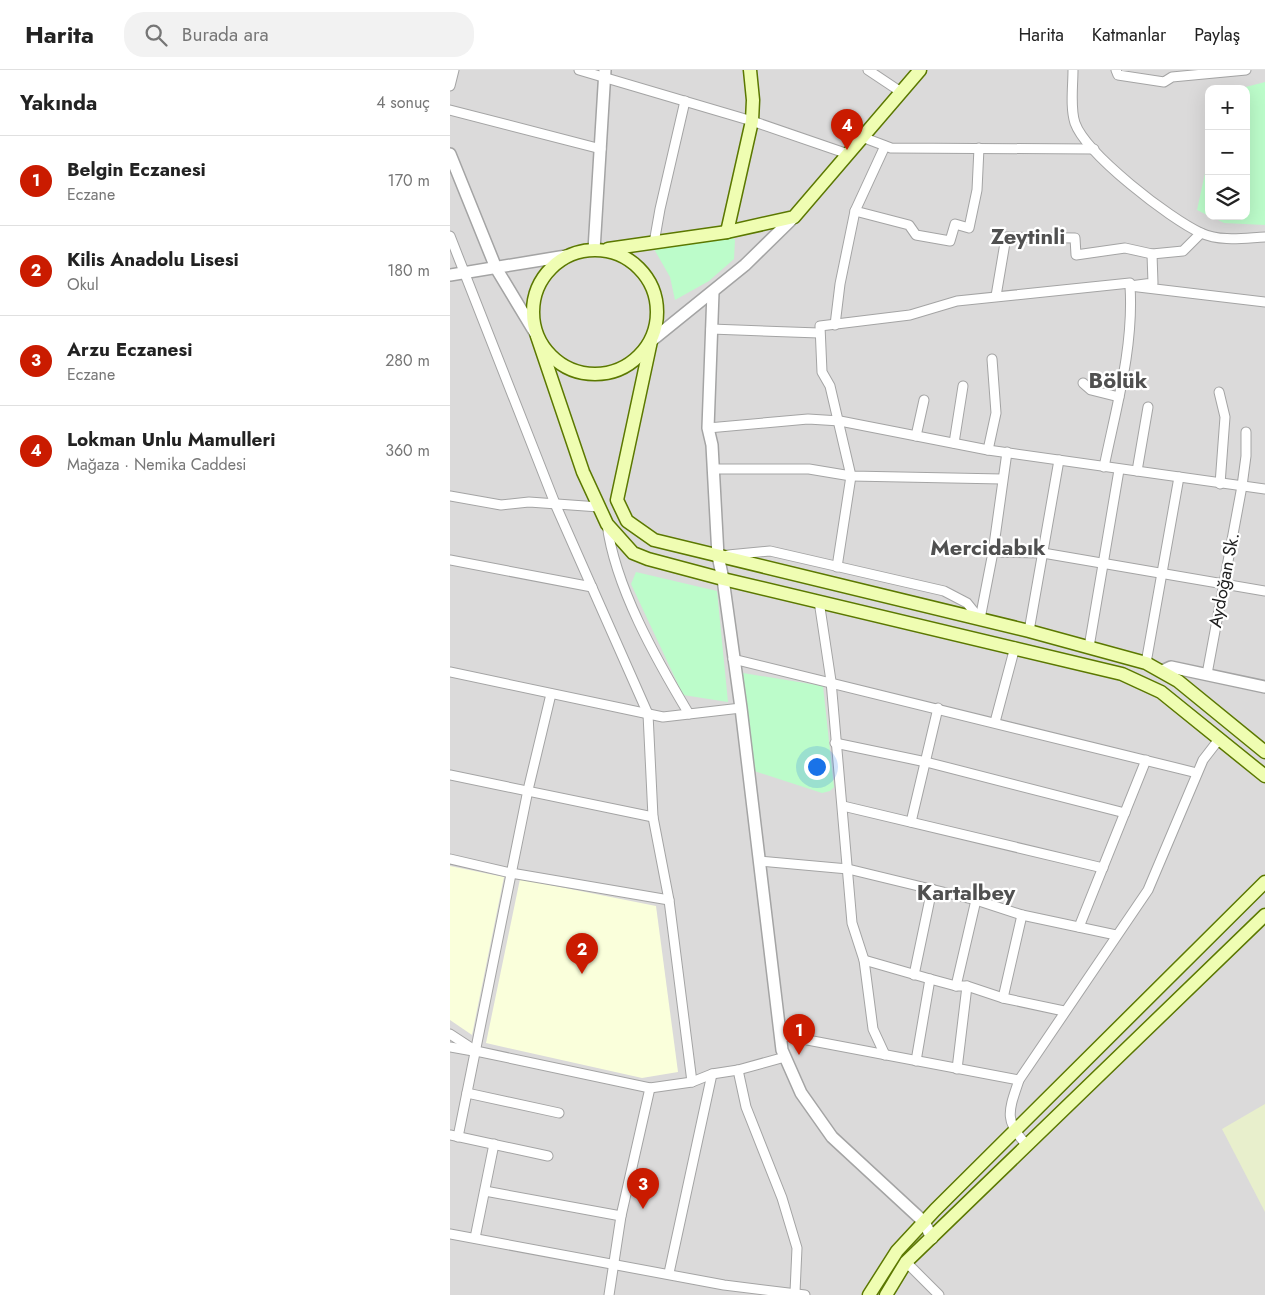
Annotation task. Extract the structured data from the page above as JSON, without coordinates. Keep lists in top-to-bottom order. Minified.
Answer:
{"streets":{"street":["Aydoğan Sk."]},"districts":["Zeytinli","Bölük","Mercidabık","Kartalbey"],"page":{"header":"Harita","search":"Burada ara","nav":["Harita","Katmanlar","Paylaş"],"heading":["Yakında","4 sonuç"],"map_buttons":["+","−"],"pins":["4","2","1","3"],"list":[{"mark":"1","name":"Belgin Eczanesi","note":"Eczane","value":"170 m"},{"mark":"2","name":"Kilis Anadolu Lisesi","note":"Okul","value":"180 m"},{"mark":"3","name":"Arzu Eczanesi","note":"Eczane","value":"280 m"},{"mark":"4","name":"Lokman Unlu Mamulleri","note":"Mağaza · Nemika Caddesi","value":"360 m"}]}}
